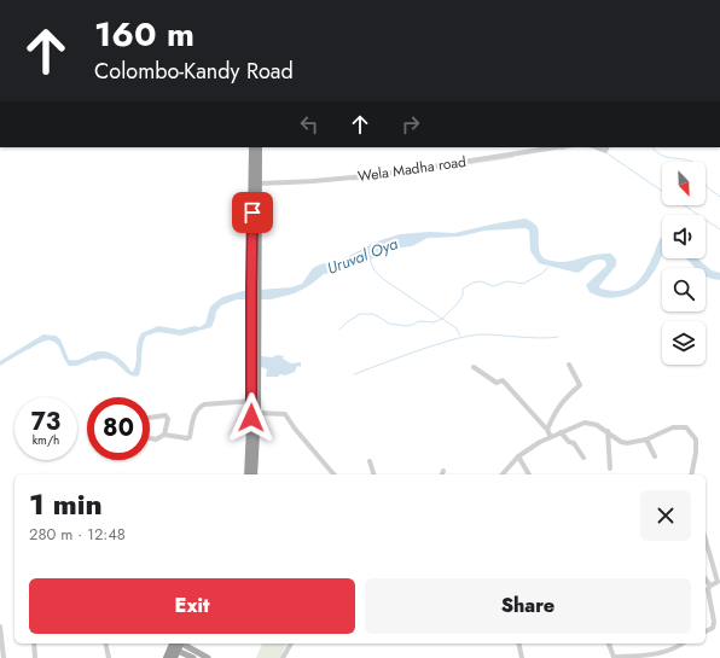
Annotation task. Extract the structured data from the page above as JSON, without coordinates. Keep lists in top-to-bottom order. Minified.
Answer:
{"streets":{"street":["Wela Madha road"]},"water":["Uruval Oya"],"north":"bottom right","page":{"turn":["160 m","Colombo-Kandy Road"],"speed":"73 km/h","limit":"80","heading":["1 min","280 m · 12:48"],"buttons":["Exit","Share"]}}
